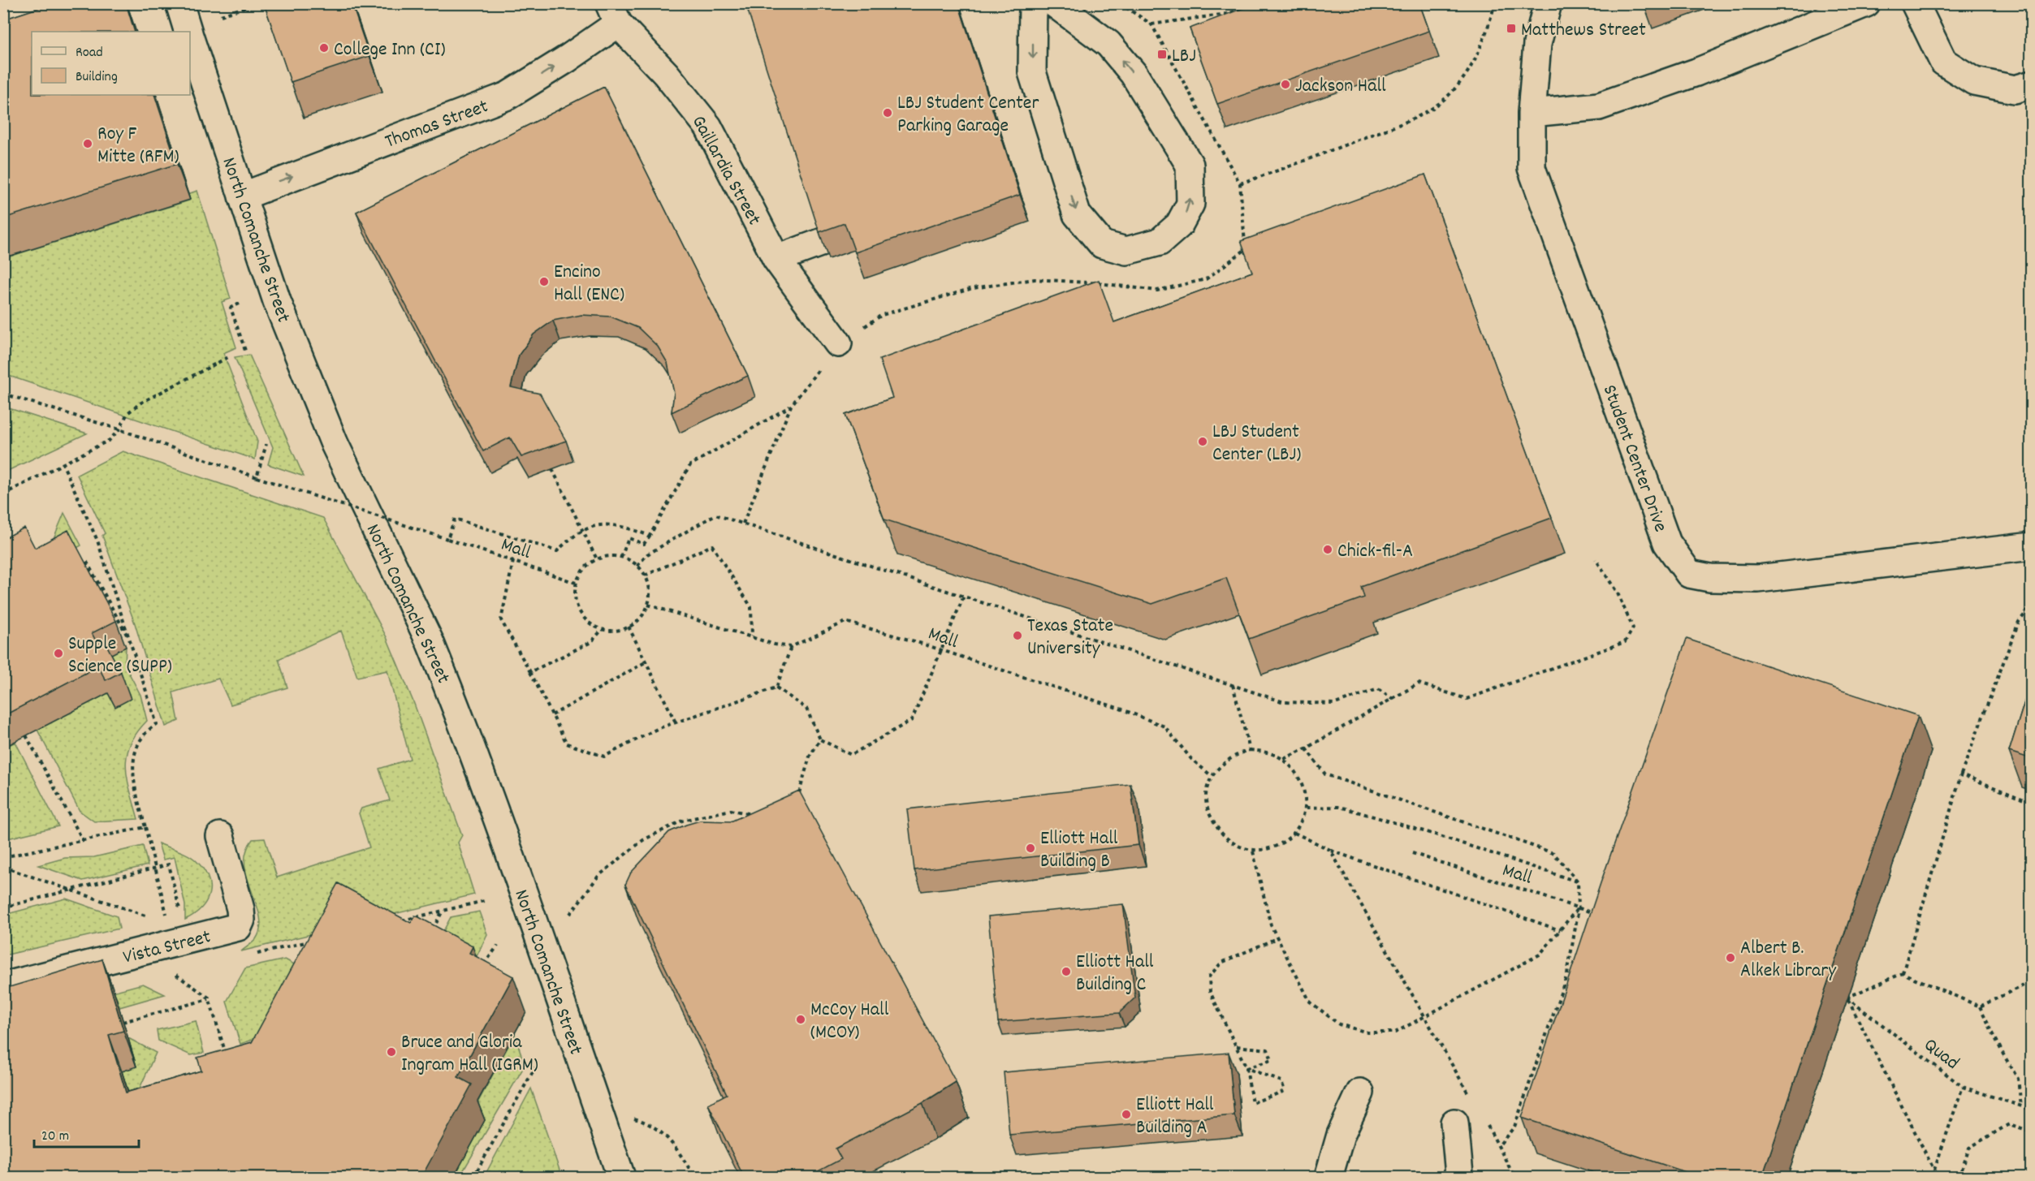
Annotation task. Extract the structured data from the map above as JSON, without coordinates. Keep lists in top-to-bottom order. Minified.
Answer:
{"streets":{"street":["Thomas Street","Gaillardia Street","North Comanche Street","Student Center Drive","Vista Street"],"path":["Mall","Quad"]},"crossings":[["Thomas Street","Gaillardia Street"],["Thomas Street","North Comanche Street"]],"one_way":["Thomas Street"],"places":{"transit":["Matthews Street","LBJ"],"other":["College Inn (CI)","Jackson Hall","LBJ Student Center Parking Garage","Roy F Mitte (RFM)","Encino Hall (ENC)","LBJ Student Center (LBJ)","Chick-fil-A","Texas State University","Supple Science (SUPP)","Elliott Hall Building B","Albert B. Alkek Library","Elliott Hall Building C","McCoy Hall (MCOY)","Bruce and Gloria Ingram Hall (IGRM)","Elliott Hall Building A"]},"legend":["Road","Building"],"scale_bar":"20 m"}
